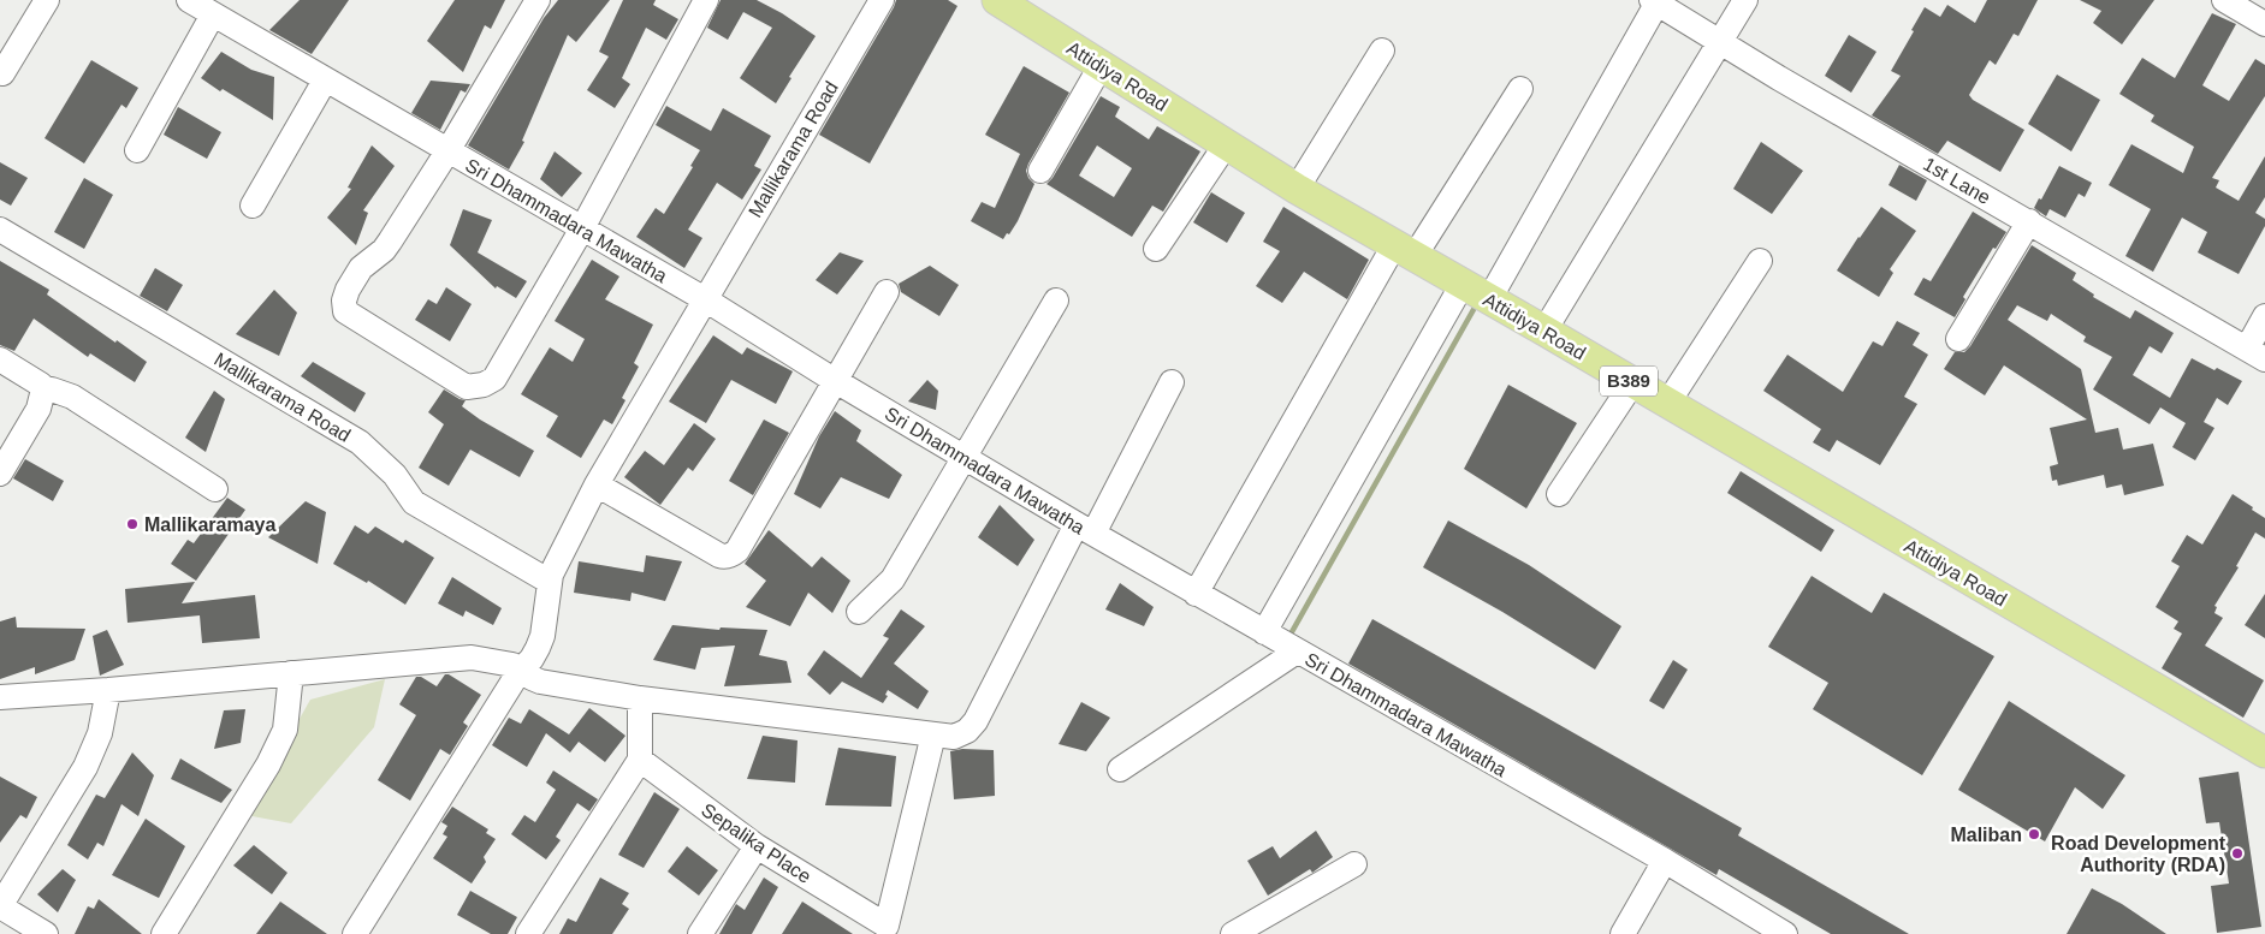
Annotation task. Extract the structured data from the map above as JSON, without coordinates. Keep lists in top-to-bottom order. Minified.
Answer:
{"streets":{"main road":["Attidiya Road","B389"],"street":["Mallikarama Road","1st Lane","Sri Dhammadara Mawatha","Sepalika Place"]},"crossings":[["Mallikarama Road","Sri Dhammadara Mawatha"]],"places":["Mallikaramaya","Maliban","Road Development Authority (RDA)"]}
